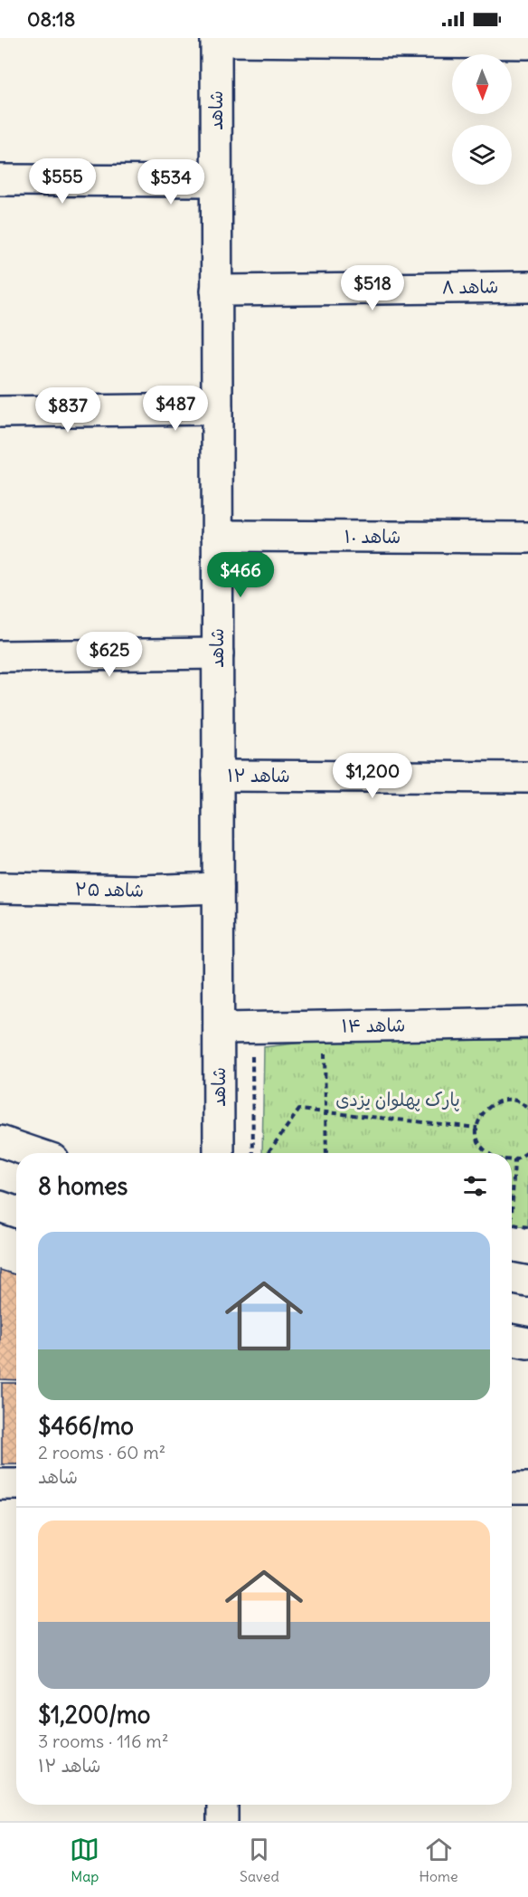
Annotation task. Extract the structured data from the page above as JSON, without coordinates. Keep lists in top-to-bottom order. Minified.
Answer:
{"streets":{"street":["شاهد","شاهد ۸","شاهد ۱۰","شاهد ۱۲","شاهد ۲۵","شاهد ۱۴"]},"crossings":[["شاهد","شاهد ۸"],["شاهد","شاهد ۱۰"],["شاهد","شاهد ۱۲"],["شاهد","شاهد ۲۵"],["شاهد","شاهد ۱۴"]],"parks":["پارک پهلوان یزدی"],"north":"bottom","page":{"status":"08:18","price":["$555","$534","$518","$487","$837","$466","$625","$1,200"],"heading":"8 homes","list":[{"name":"$466/mo","note":"2 rooms · 60 m² · شاهد"},{"name":"$1,200/mo","note":"3 rooms · 116 m² · شاهد ۱۲"}],"tabs":["Map","Saved","Home"]}}
